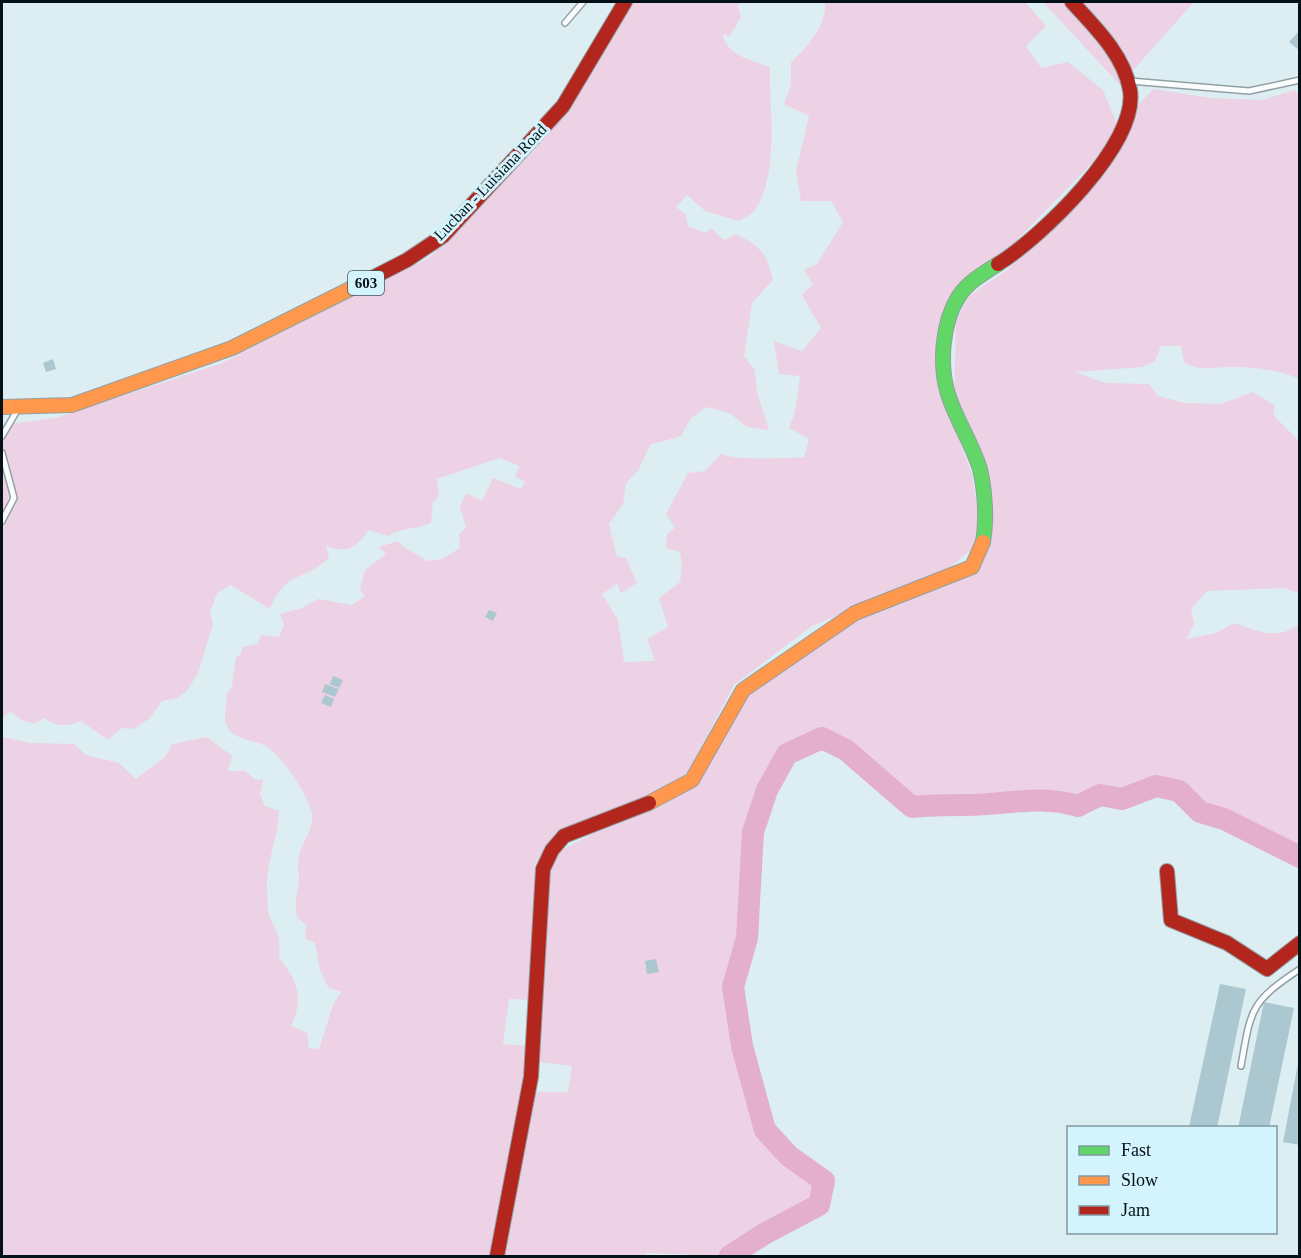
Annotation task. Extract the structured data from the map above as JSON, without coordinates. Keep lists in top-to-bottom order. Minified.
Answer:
{"streets":{"street":["Lucban - Luisiana Road","603"]},"legend":["Fast","Slow","Jam"]}
